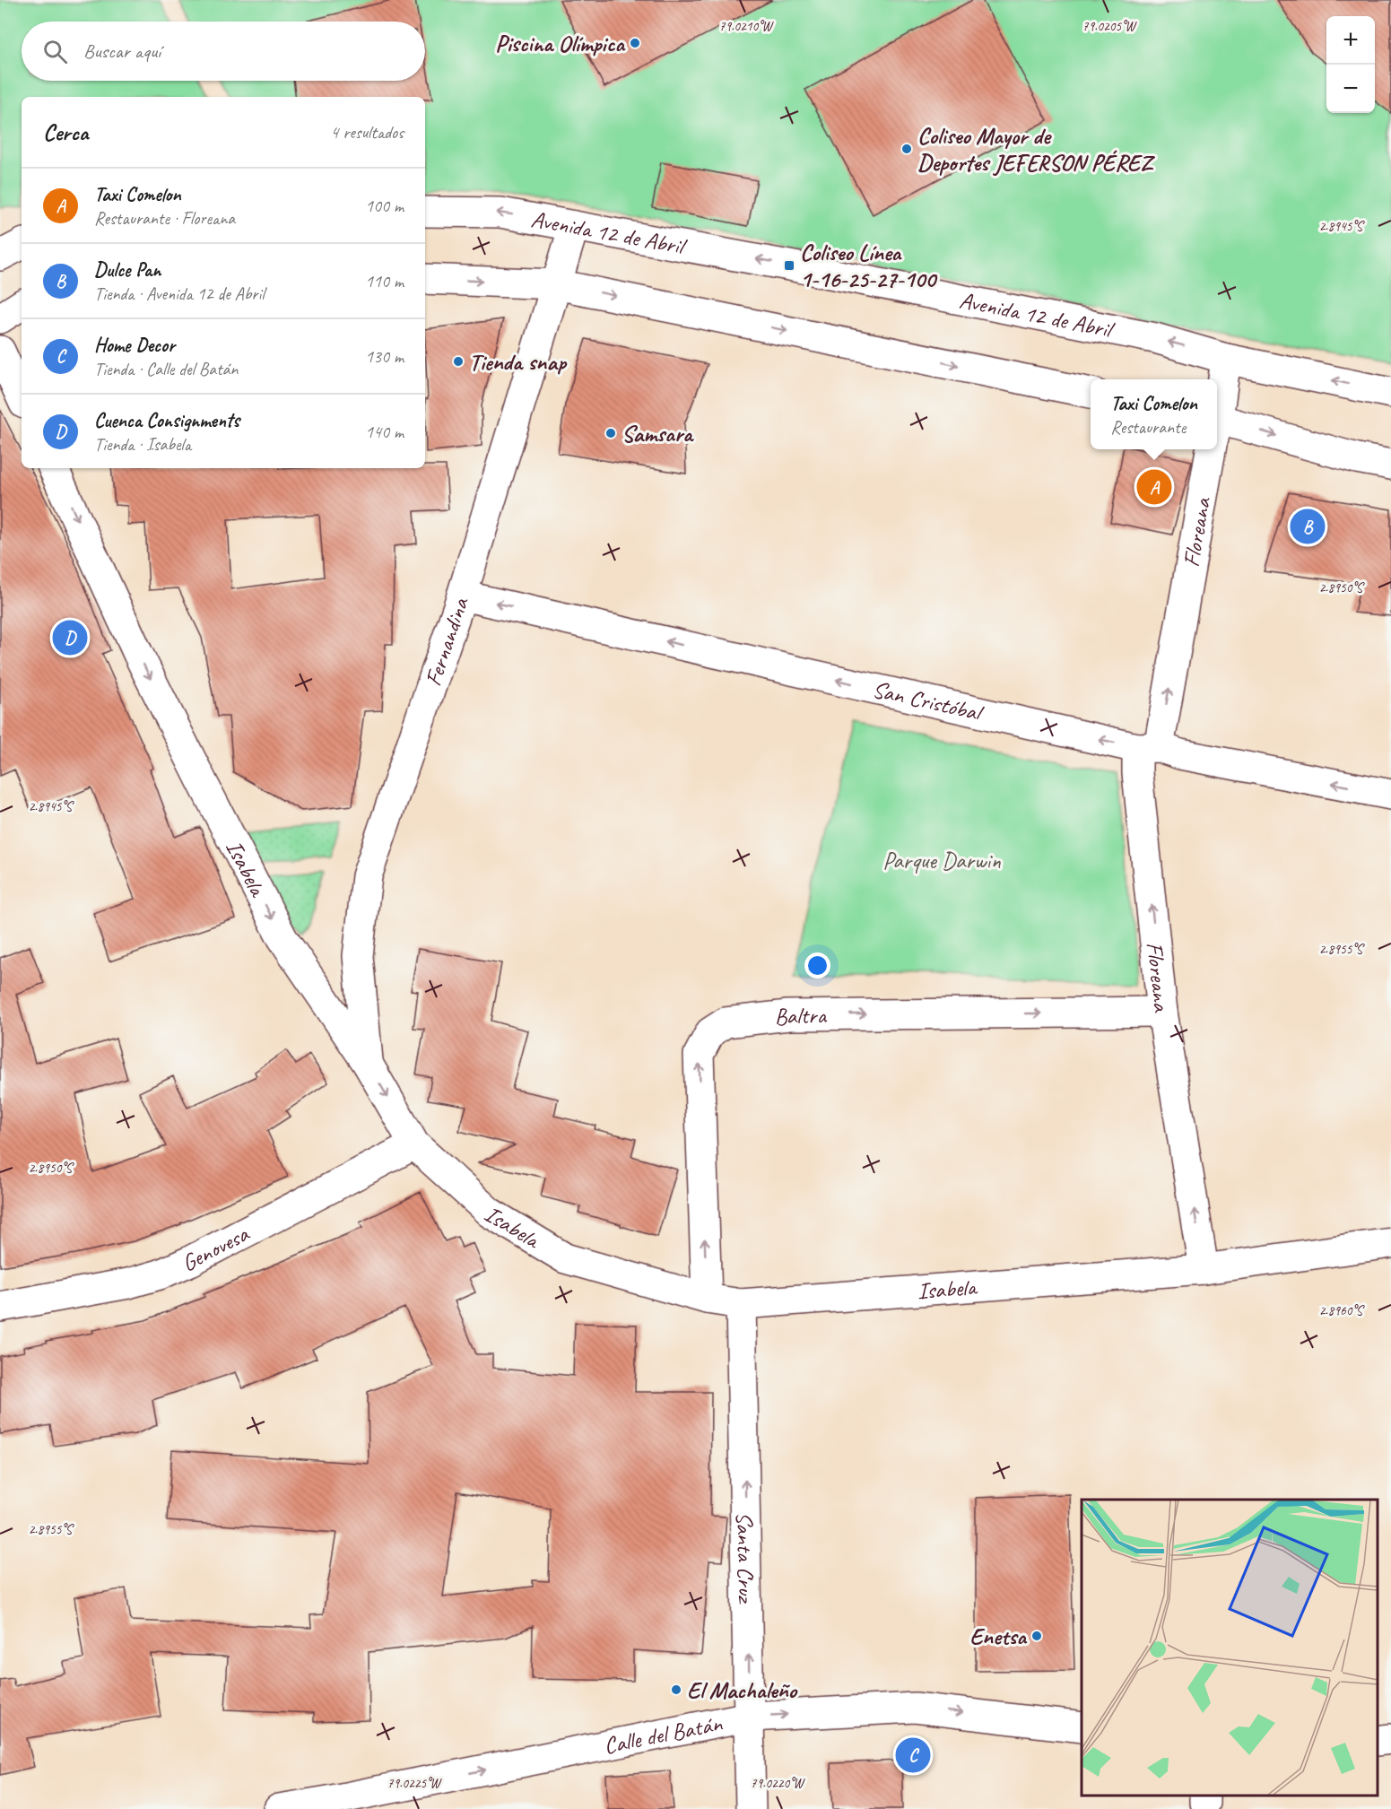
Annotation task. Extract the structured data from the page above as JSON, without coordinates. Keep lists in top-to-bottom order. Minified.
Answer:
{"streets":{"street":["Avenida 12 de Abril","Floreana","Fernandina","San Cristóbal","Isabela","Baltra","Genovesa","Santa Cruz","Calle del Batán"]},"crossings":[["Avenida 12 de Abril","Floreana"],["Avenida 12 de Abril","Fernandina"],["Floreana","San Cristóbal"],["Floreana","Isabela"],["Floreana","Baltra"],["Fernandina","San Cristóbal"],["Fernandina","Isabela"],["Isabela","Baltra"],["Isabela","Genovesa"],["Isabela","Santa Cruz"],["Santa Cruz","Calle del Batán"]],"one_way":["Floreana","San Cristóbal","Isabela","Santa Cruz","Calle del Batán"],"parks":["Parque Darwin"],"places":{"other":["Piscina Olímpica","Coliseo Mayor de Deportes JEFERSON PÉREZ","Tienda snap","Samsara","Enetsa","El Machaleño"],"transit":["Coliseo Línea 1-16-25-27-100"]},"page":{"map_buttons":["+","−"],"search":"Buscar aquí","heading":["Cerca","4 resultados"],"list":[{"mark":"A","name":"Taxi Comelon","note":"Restaurante · Floreana","value":"100 m"},{"mark":"B","name":"Dulce Pan","note":"Tienda · Avenida 12 de Abril","value":"110 m"},{"mark":"C","name":"Home Decor","note":"Tienda · Calle del Batán","value":"130 m"},{"mark":"D","name":"Cuenca Consignments","note":"Tienda · Isabela","value":"140 m"}],"popup":["Taxi Comelon","Restaurante"],"pins":["A","B","D","C"]},"coordinates":["79.0210°W","79.0205°W","2.8945°S","2.8950°S","2.8955°S","2.8960°S","79.0225°W","79.0220°W"]}
